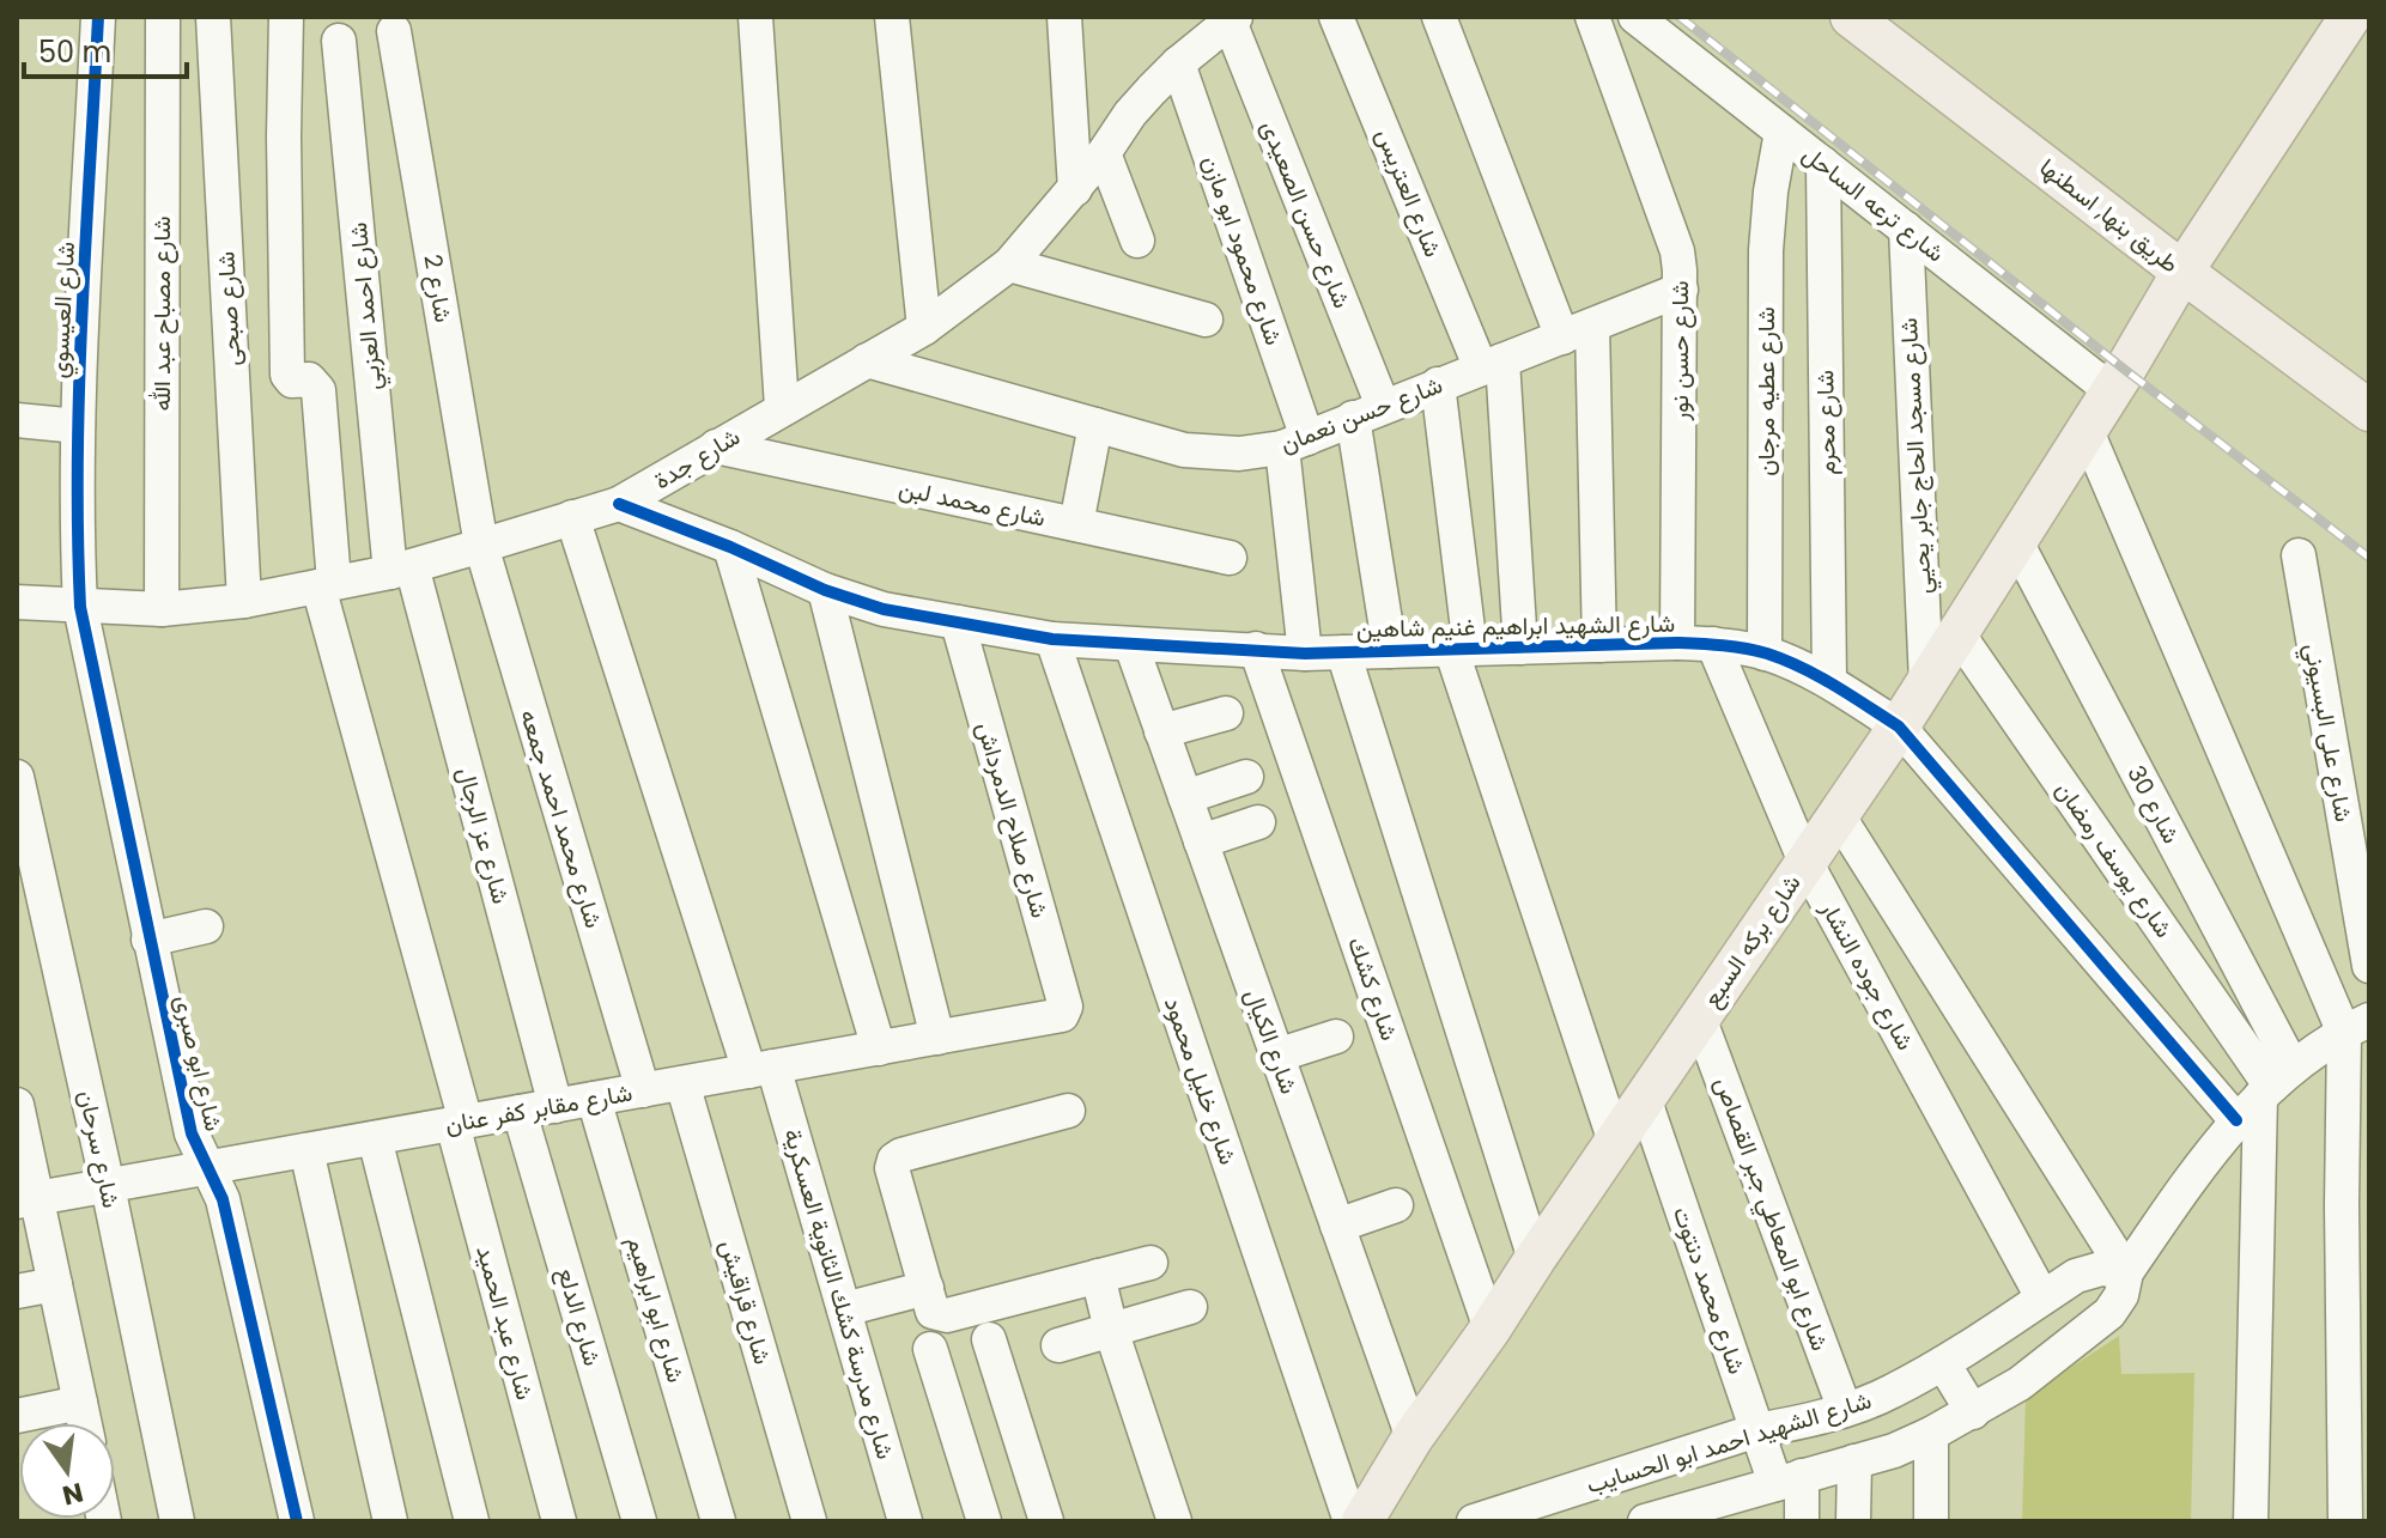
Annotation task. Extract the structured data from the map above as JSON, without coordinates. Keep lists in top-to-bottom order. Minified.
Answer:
{"streets":{"main road":["طريق بنها, اسطنها","شارع بركه السبع"],"street":["شارع العتريس","شارع ترعه الساحل","شارع حسن الصعيدى","شارع محمود ابو مازن","شارع 2","شارع احمد العزبي","شارع صبحى","شارع العيسوي","شارع مصباح عبد الله","شارع حسن نور","شارع عطيه مرجان","شارع حسن نعمان","شارع محرم","شارع مسجد الحاج جابر يحيي","شارع جدة","شارع محمد لبن","شارع الشهيد ابراهيم غنيم شاهين","شارع على البسيوني","شارع 30","شارع محمد احمد جمعه","شارع صلاح الدمرداش","شارع عز الرجال","شارع يوسف رمضان","شارع جوده النشار","شارع كشك","شارع الكيال","شارع ابو صبرى","شارع خليل محمود","شارع مقابر كفر عنان","شارع سرحان","شارع ابو المعاطي جبر القصاص","شارع محمد دنتوت","شارع مدرسة كشك الثانوية العسكرية","شارع قراقيش","شارع ابو ابراهيم","شارع الدلع","شارع عبد الحميد","شارع الشهيد احمد ابو الحسايب"]},"crossings":[["شارع العتريس","شارع حسن نعمان"],["شارع العتريس","شارع الشهيد ابراهيم غنيم شاهين"],["شارع ترعه الساحل","شارع عطيه مرجان"],["شارع ترعه الساحل","شارع محرم"],["شارع ترعه الساحل","شارع مسجد الحاج جابر يحيي"],["شارع ترعه الساحل","شارع بركه السبع"],["شارع حسن الصعيدى","شارع حسن نعمان"],["شارع حسن الصعيدى","شارع جدة"],["شارع حسن الصعيدى","شارع الشهيد ابراهيم غنيم شاهين"],["طريق بنها, اسطنها","شارع بركه السبع"],["شارع محمود ابو مازن","شارع حسن نعمان"],["شارع محمود ابو مازن","شارع جدة"],["شارع محمود ابو مازن","شارع الشهيد ابراهيم غنيم شاهين"],["شارع 2","شارع جدة"],["شارع 2","شارع محمد احمد جمعه"],["شارع احمد العزبي","شارع جدة"],["شارع احمد العزبي","شارع عز الرجال"],["شارع صبحى","شارع جدة"],["شارع العيسوي","شارع جدة"],["شارع العيسوي","شارع ابو صبرى"],["شارع مصباح عبد الله","شارع جدة"],["شارع حسن نور","شارع حسن نعمان"],["شارع حسن نور","شارع الشهيد ابراهيم غنيم شاهين"],["شارع عطيه مرجان","شارع الشهيد ابراهيم غنيم شاهين"],["شارع حسن نعمان","شارع جدة"],["شارع محرم","شارع الشهيد ابراهيم غنيم شاهين"],["شارع مسجد الحاج جابر يحيي","شارع بركه السبع"],["شارع جدة","شارع محمد لبن"],["شارع جدة","شارع الشهيد ابراهيم غنيم شاهين"],["شارع جدة","شارع محمد احمد جمعه"],["شارع جدة","شارع عز الرجال"],["شارع جدة","شارع ابو صبرى"],["شارع جدة","شارع مدرسة كشك الثانوية العسكرية"],["شارع جدة","شارع عبد الحميد"],["شارع الشهيد ابراهيم غنيم شاهين","شارع صلاح الدمرداش"],["شارع الشهيد ابراهيم غنيم شاهين","شارع بركه السبع"],["شارع الشهيد ابراهيم غنيم شاهين","شارع جوده النشار"],["شارع الشهيد ابراهيم غنيم شاهين","شارع كشك"],["شارع الشهيد ابراهيم غنيم شاهين","شارع الكيال"],["شارع الشهيد ابراهيم غنيم شاهين","شارع خليل محمود"],["شارع 30","شارع يوسف رمضان"],["شارع 30","شارع بركه السبع"],["شارع محمد احمد جمعه","شارع مقابر كفر عنان"],["شارع صلاح الدمرداش","شارع مقابر كفر عنان"],["شارع عز الرجال","شارع مقابر كفر عنان"],["شارع يوسف رمضان","شارع بركه السبع"],["شارع بركه السبع","شارع جوده النشار"],["شارع بركه السبع","شارع كشك"],["شارع بركه السبع","شارع الكيال"],["شارع بركه السبع","شارع ابو المعاطي جبر القصاص"],["شارع بركه السبع","شارع محمد دنتوت"],["شارع جوده النشار","شارع الشهيد احمد ابو الحسايب"],["شارع ابو صبرى","شارع مقابر كفر عنان"],["شارع مقابر كفر عنان","شارع سرحان"],["شارع مقابر كفر عنان","شارع مدرسة كشك الثانوية العسكرية"],["شارع مقابر كفر عنان","شارع قراقيش"],["شارع مقابر كفر عنان","شارع ابو ابراهيم"],["شارع مقابر كفر عنان","شارع الدلع"],["شارع مقابر كفر عنان","شارع عبد الحميد"],["شارع ابو المعاطي جبر القصاص","شارع الشهيد احمد ابو الحسايب"],["شارع محمد دنتوت","شارع الشهيد احمد ابو الحسايب"]],"scale_bar":"50 m","north":"bottom"}
